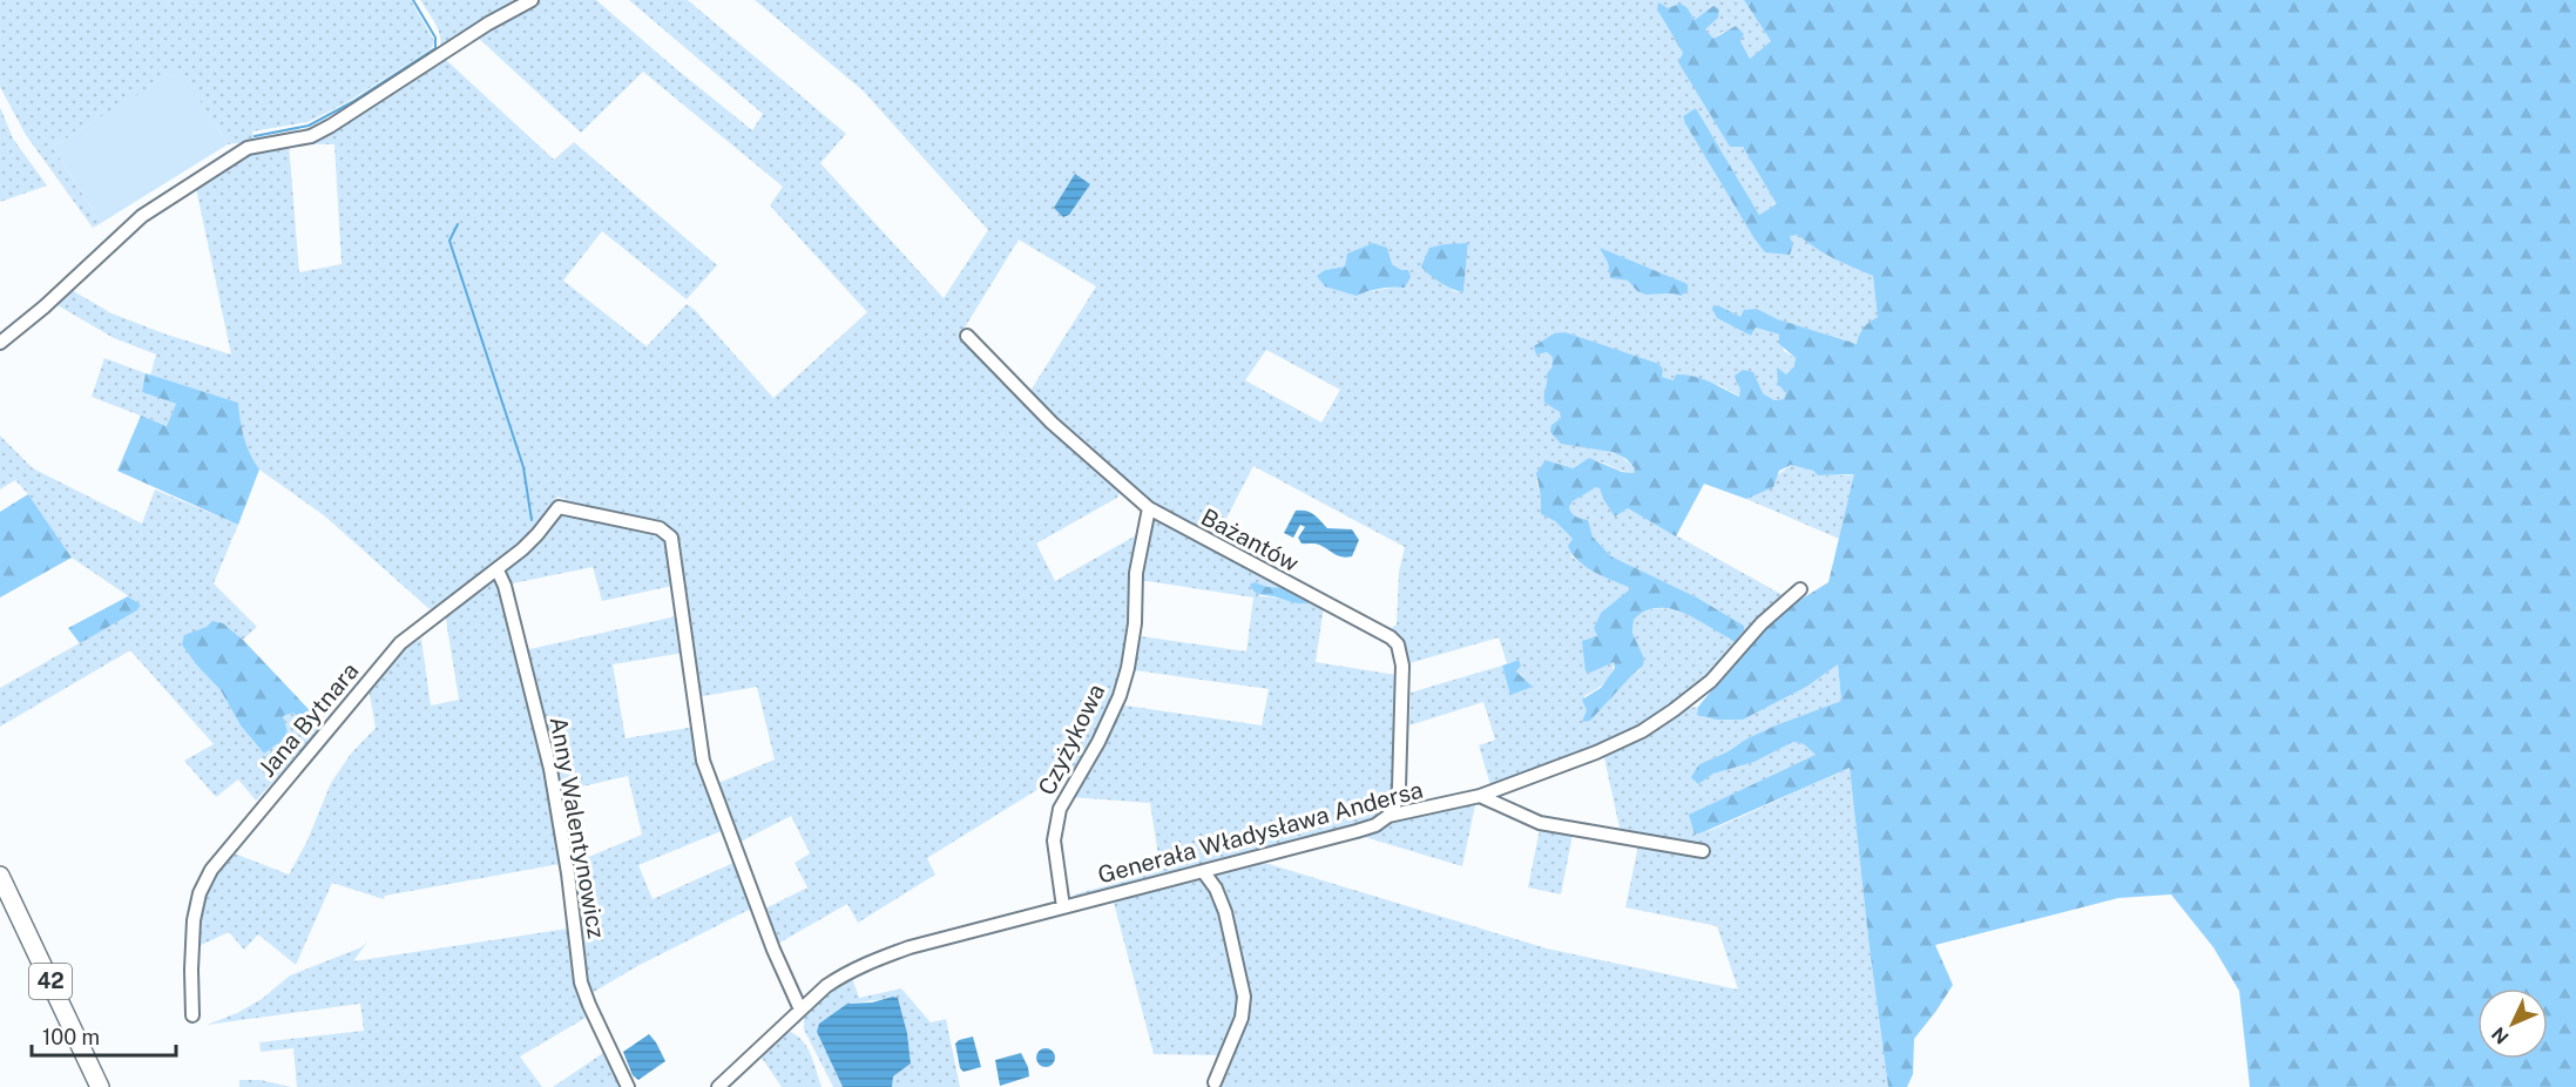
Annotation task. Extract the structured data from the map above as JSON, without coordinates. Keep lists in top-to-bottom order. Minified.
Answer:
{"streets":{"main road":["42"],"street":["Bażantów","Jana Bytnara","Czyżykowa","Anny Walentynowicz","Generała Władysława Andersa"]},"crossings":[["Bażantów","Czyżykowa"],["Bażantów","Generała Władysława Andersa"],["Jana Bytnara","Anny Walentynowicz"],["Jana Bytnara","Generała Władysława Andersa"],["Czyżykowa","Generała Władysława Andersa"]],"scale_bar":"100 m","north":"bottom left"}
